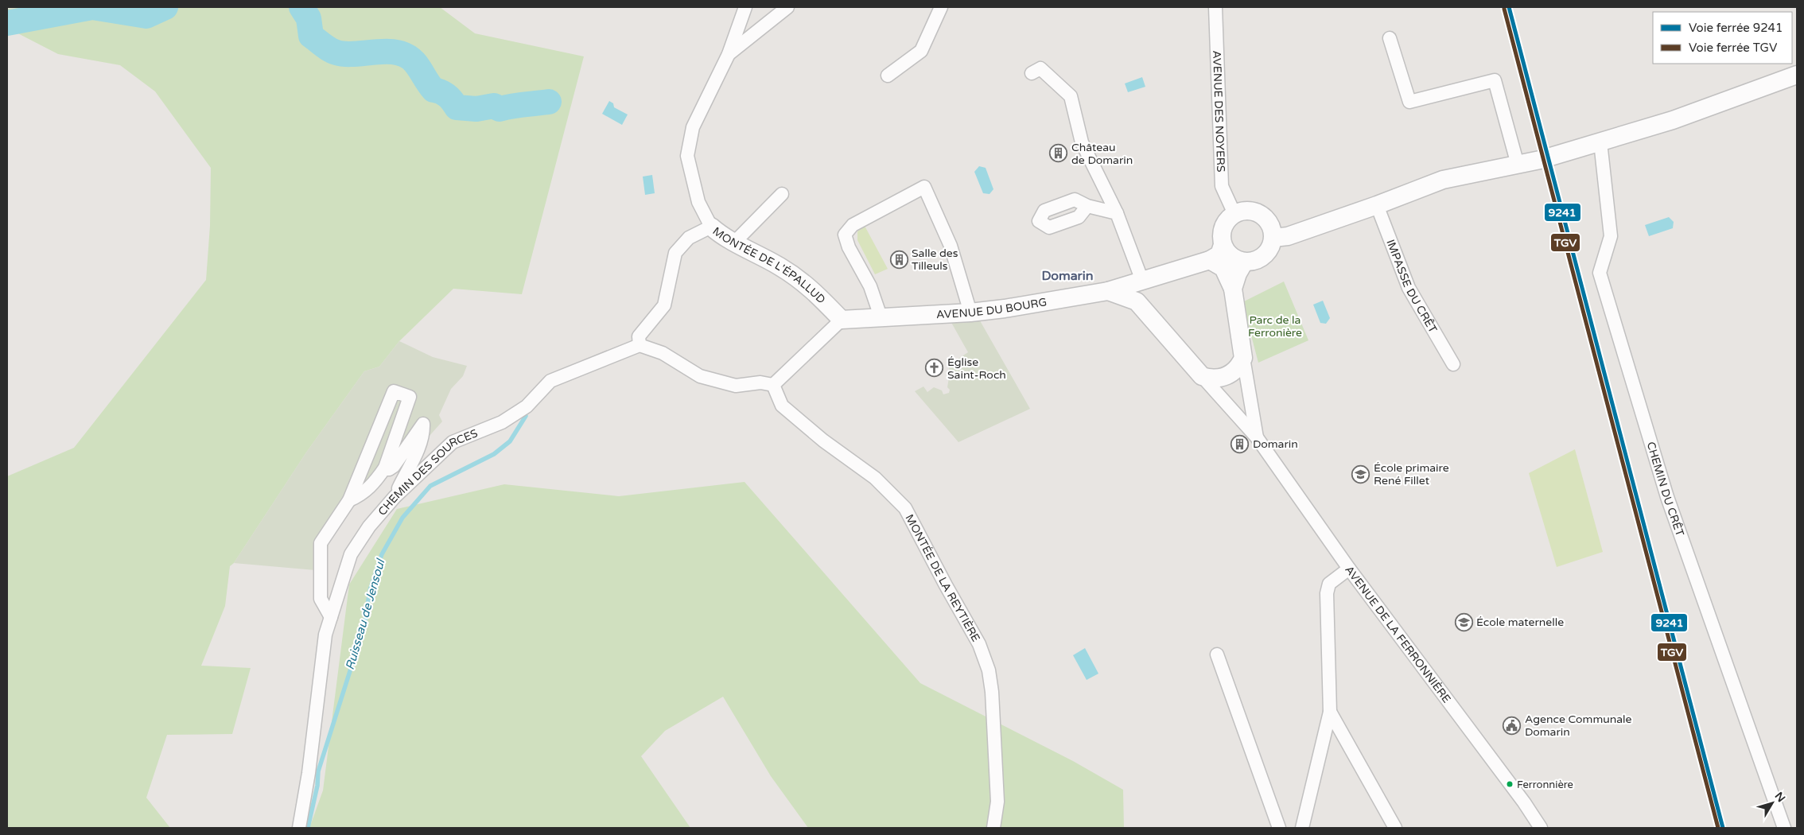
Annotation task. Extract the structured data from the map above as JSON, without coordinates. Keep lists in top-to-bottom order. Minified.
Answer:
{"streets":{"street":["AVENUE DES NOYERS","MONTÉE DE L'ÉPALLUD","IMPASSE DU CRÊT","AVENUE DU BOURG","CHEMIN DES SOURCES","CHEMIN DU CRÊT","MONTÉE DE LA REYTIÈRE","AVENUE DE LA FERRONNIÈRE"]},"crossings":[["AVENUE DES NOYERS","AVENUE DE LA FERRONNIÈRE"],["MONTÉE DE L'ÉPALLUD","AVENUE DU BOURG"],["AVENUE DU BOURG","AVENUE DE LA FERRONNIÈRE"]],"districts":["Domarin"],"water":["Ruisseau de Jensoul"],"parks":["Parc de la Ferronière"],"places":{"building":["Château de Domarin","Salle des Tilleuls","Domarin"],"church":["Église Saint-Roch"],"school or university":["École primaire René Fillet","École maternelle"],"public building":["Agence Communale Domarin"],"other":["Ferronnière"]},"lines":["rail line 9241","rail line TGV"],"legend":["Voie ferrée 9241","Voie ferrée TGV"],"north":"top right"}
